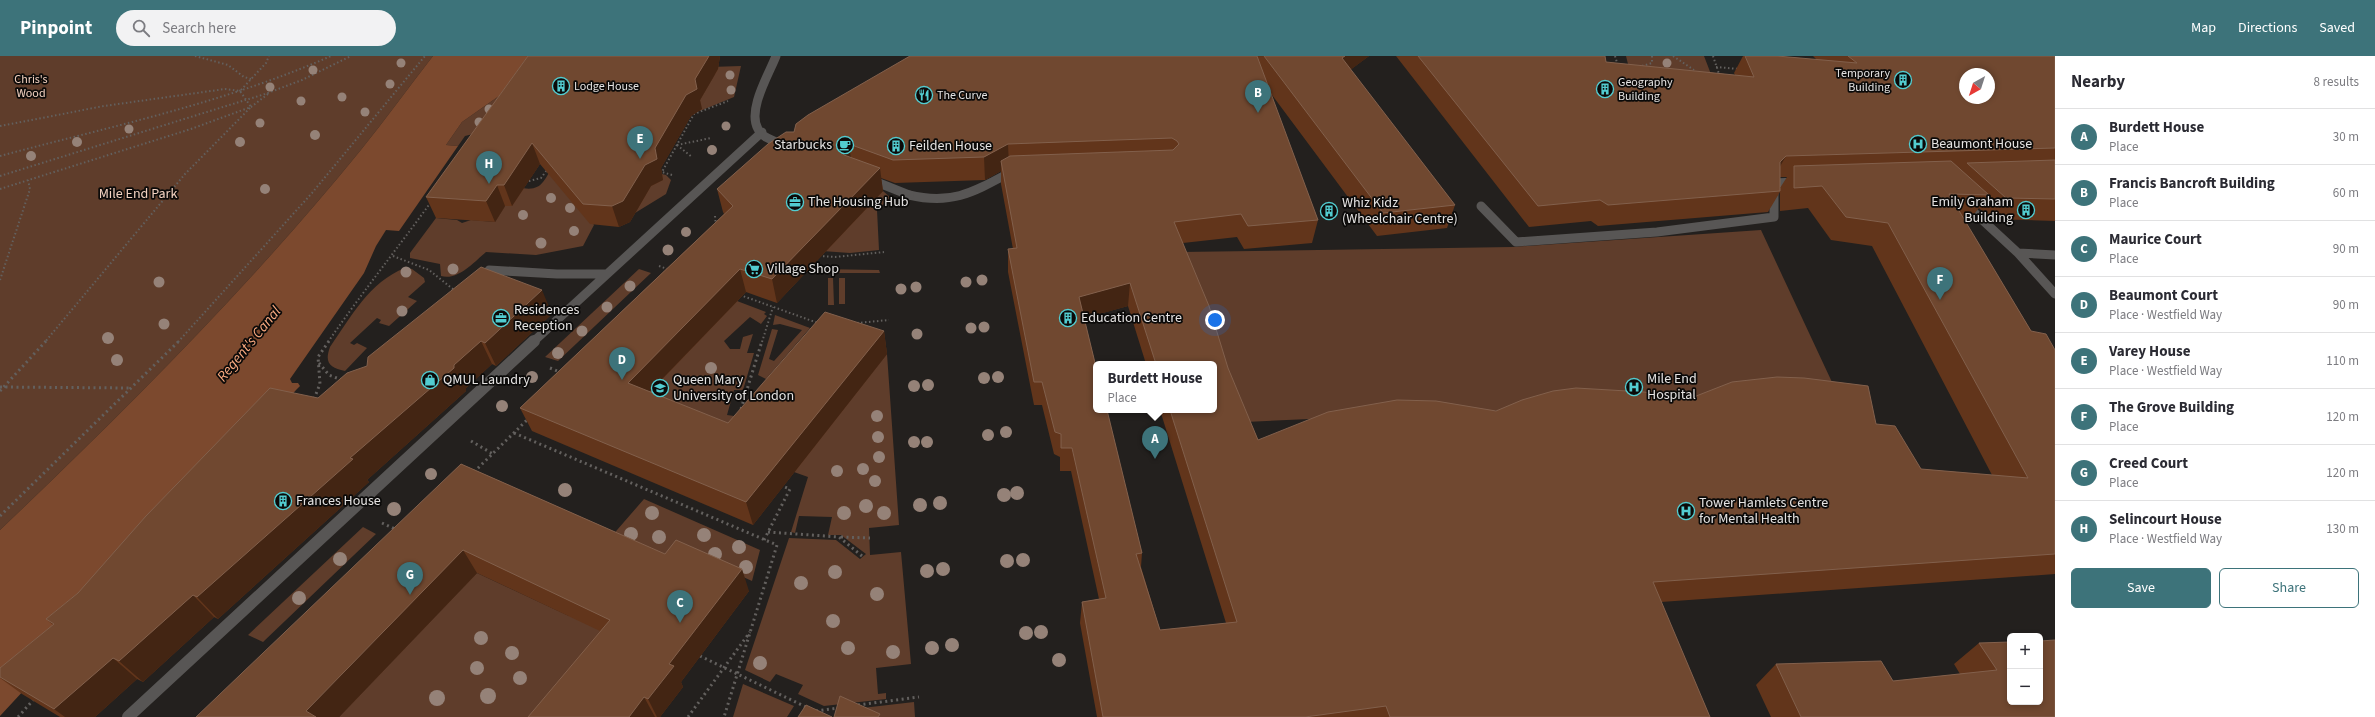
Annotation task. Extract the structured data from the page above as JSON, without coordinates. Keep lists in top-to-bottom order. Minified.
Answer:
{"water":["Regent's Canal"],"parks":["Chris's Wood","Mile End Park"],"places":{"building":["Temporary Building","Lodge House","Geography Building","Feilden House","Emily Graham Building","Whiz Kidz (Wheelchair Centre)","Education Centre","Frances House"],"restaurant":["The Curve"],"hospital":["Beaumont House","Mile End Hospital","Tower Hamlets Centre for Mental Health"],"cafe":["Starbucks"],"office":["The Housing Hub","Residences Reception"],"supermarket":["Village Shop"],"shop":["QMUL Laundry"],"school or university":["Queen Mary University of London"]},"north":"bottom left","page":{"header":"Pinpoint","search":"Search here","nav":["Map","Directions","Saved"],"heading":["Nearby","8 results"],"pins":["B","E","H","F","D","A","G","C"],"list":[{"mark":"A","name":"Burdett House","note":"Place","value":"30 m"},{"mark":"B","name":"Francis Bancroft Building","note":"Place","value":"60 m"},{"mark":"C","name":"Maurice Court","note":"Place","value":"90 m"},{"mark":"D","name":"Beaumont Court","note":"Place · Westfield Way","value":"90 m"},{"mark":"E","name":"Varey House","note":"Place · Westfield Way","value":"110 m"},{"mark":"F","name":"The Grove Building","note":"Place","value":"120 m"},{"mark":"G","name":"Creed Court","note":"Place","value":"120 m"},{"mark":"H","name":"Selincourt House","note":"Place · Westfield Way","value":"130 m"}],"popup":["Burdett House","Place"],"buttons":["Save","Share"],"map_buttons":["+","−"]}}
